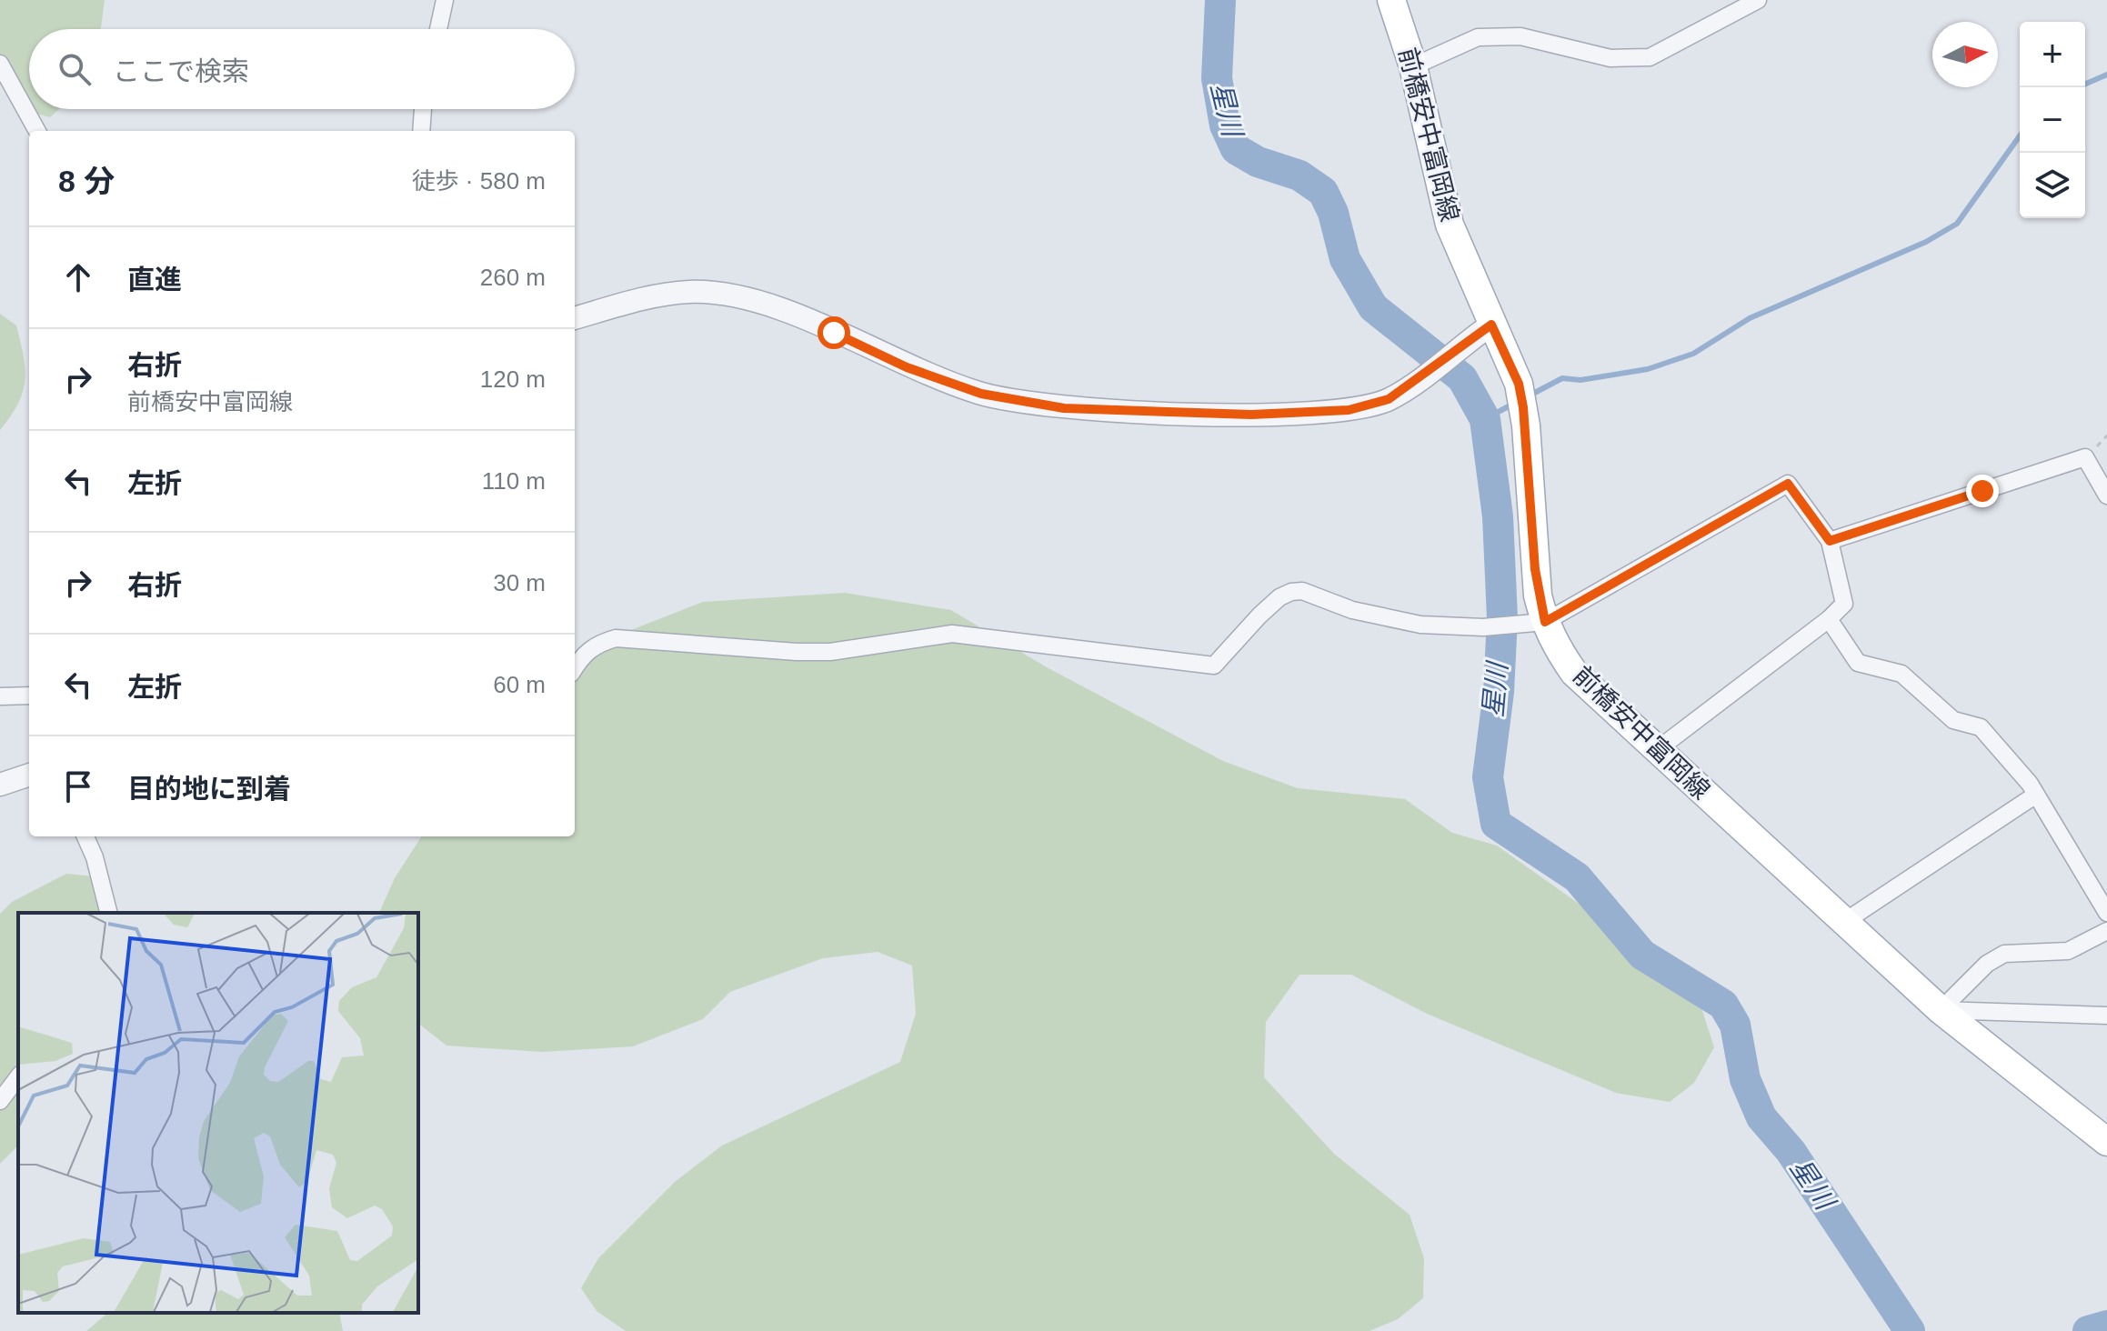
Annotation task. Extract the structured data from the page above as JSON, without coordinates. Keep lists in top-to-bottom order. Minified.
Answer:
{"streets":{"main road":["前橋安中富岡線"]},"water":["星川"],"north":"right","page":{"map_buttons":["+","−"],"search":"ここで検索","heading":["8 分","徒歩 · 580 m"],"list":[["直進","260 m"],["右折","前橋安中富岡線","120 m"],["左折","110 m"],["右折","30 m"],["左折","60 m"],"目的地に到着"]}}
